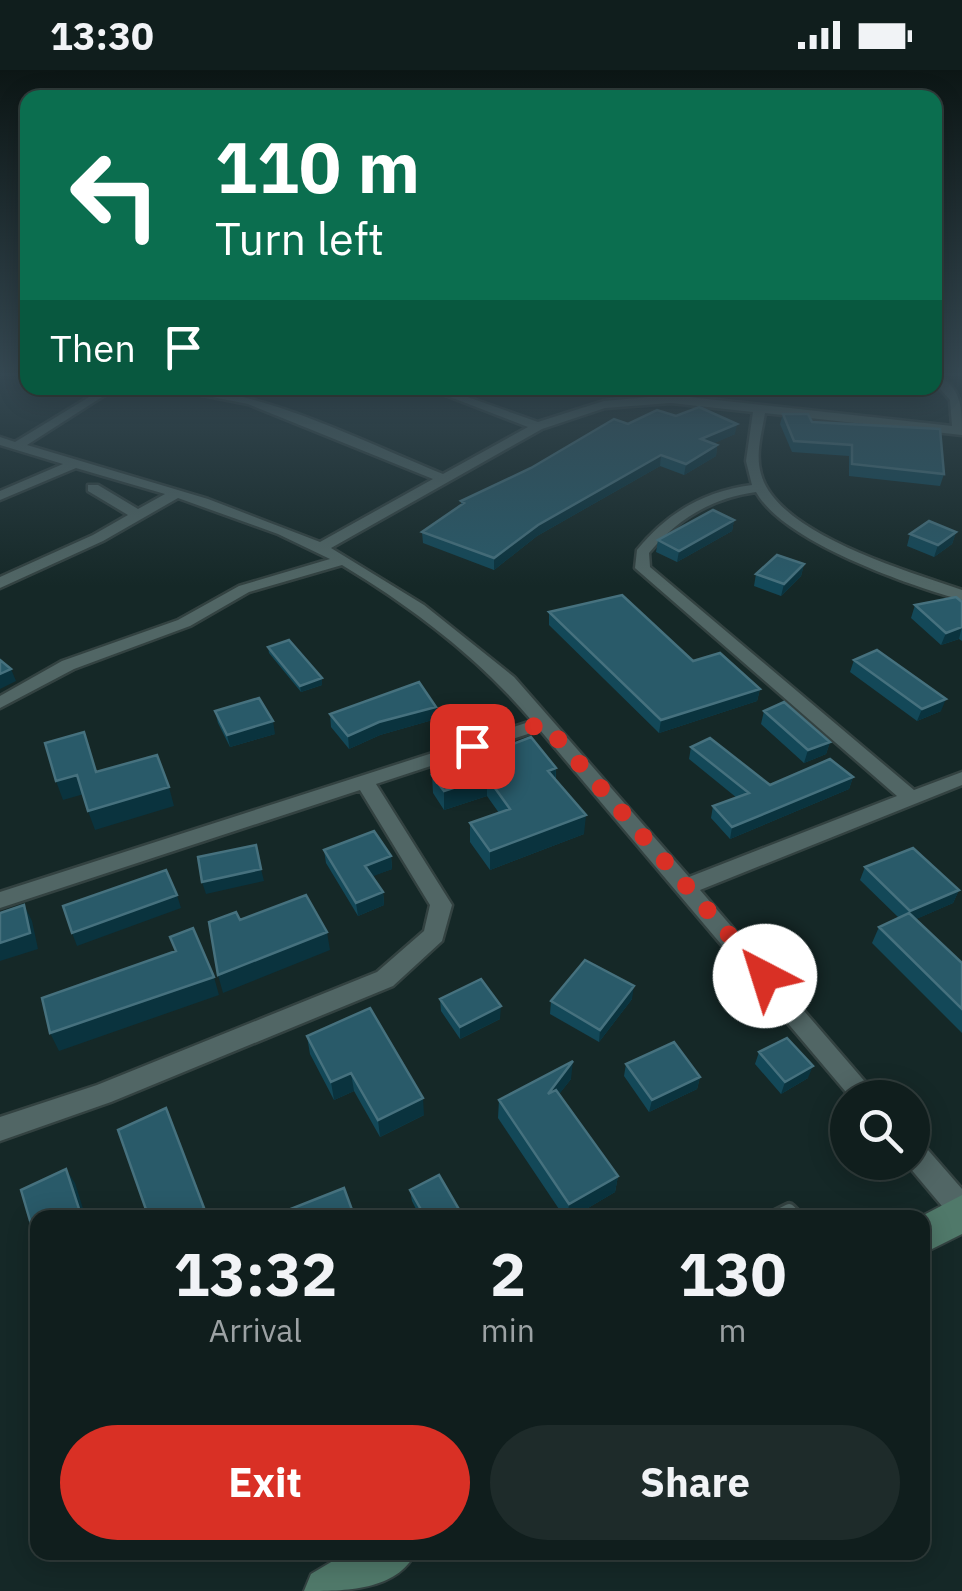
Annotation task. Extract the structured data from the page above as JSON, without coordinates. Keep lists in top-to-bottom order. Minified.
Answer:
{"page":{"status":"13:30","turn":["110 m","Turn left"],"then":"Then","eta":["13:32","Arrival","2","min","130","m"],"buttons":["Exit","Share"]}}
